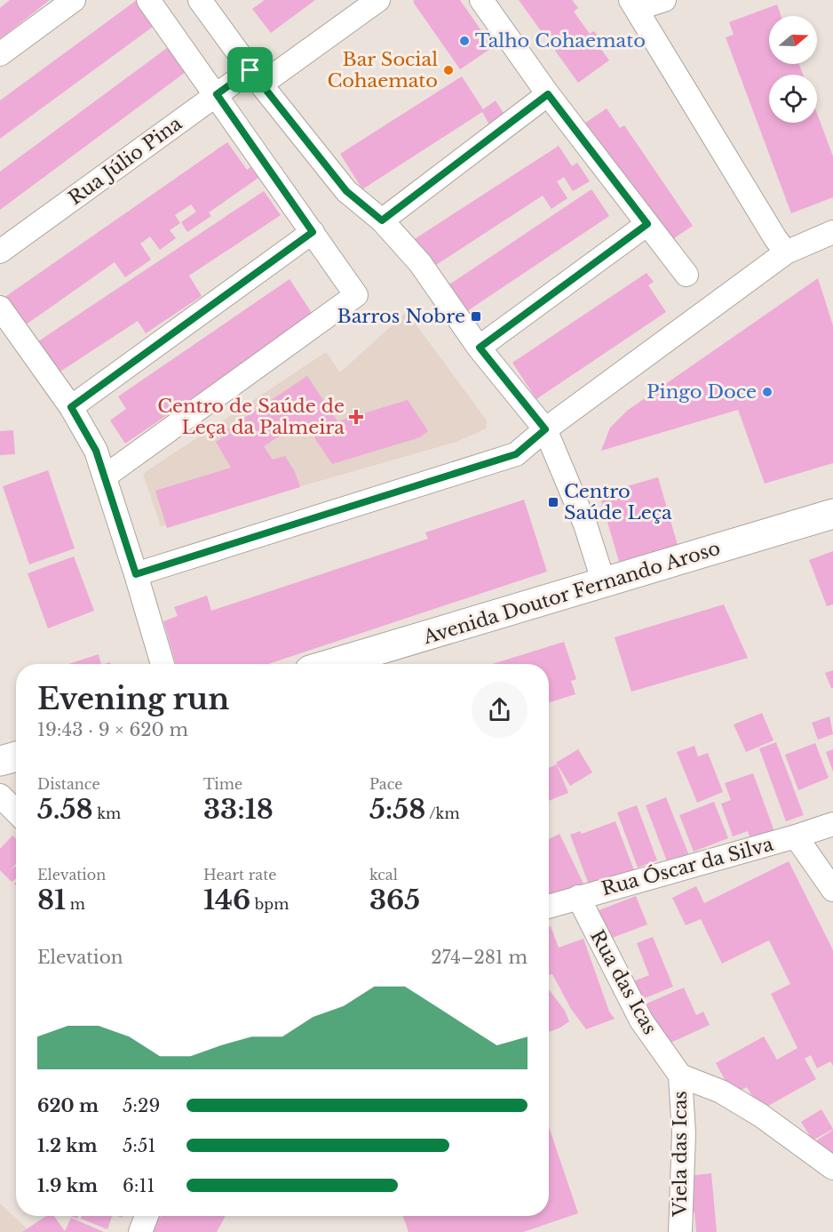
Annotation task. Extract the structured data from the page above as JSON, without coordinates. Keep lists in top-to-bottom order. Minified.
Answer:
{"streets":{"main road":["Avenida Doutor Fernando Aroso"],"street":["Rua Júlio Pina","Rua Óscar da Silva","Rua das Icas","Viela das Icas"]},"crossings":[["Rua Óscar da Silva","Rua das Icas"],["Rua das Icas","Viela das Icas"]],"places":{"other":["Talho Cohaemato","Bar Social Cohaemato","Pingo Doce"],"transit":["Barros Nobre","Centro Saúde Leça"],"health":["Centro de Saúde de Leça da Palmeira"]},"north":"right","page":{"heading":["Evening run","19:43 · 9 × 620 m"],"stats":[["Distance","5.58 km"],["Time","33:18"],["Pace","5:58 /km"],["Elevation","81 m"],["Heart rate","146 bpm"],["kcal","365"]],"chart":["Elevation","274–281 m"],"list":[{"name":"620 m","note":"5:29"},{"name":"1.2 km","note":"5:51"},{"name":"1.9 km","note":"6:11"}]}}
